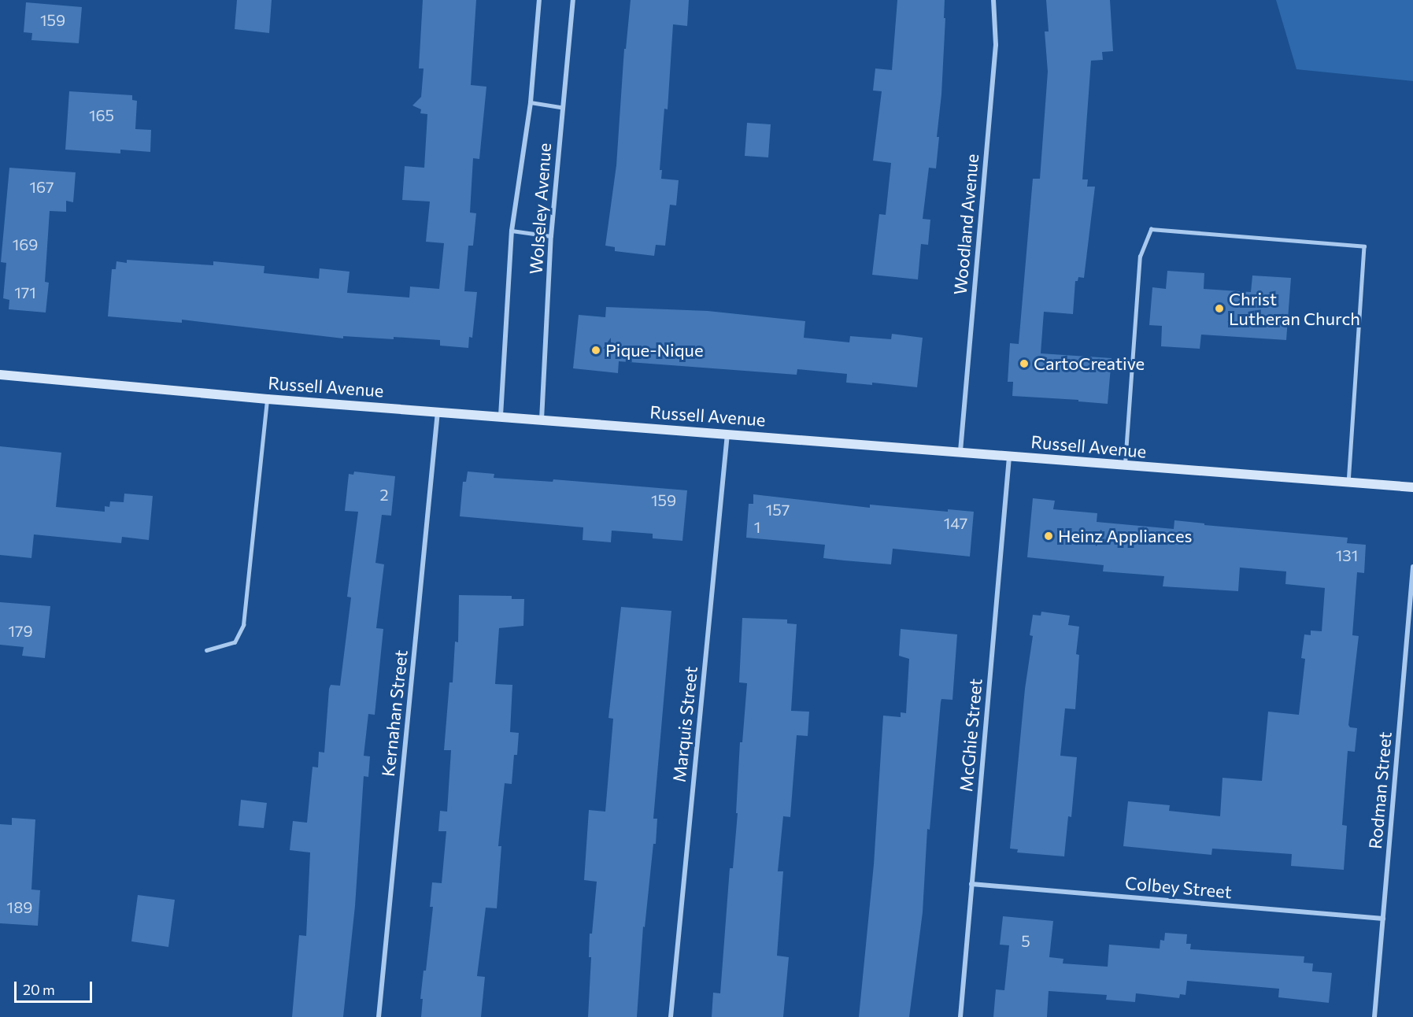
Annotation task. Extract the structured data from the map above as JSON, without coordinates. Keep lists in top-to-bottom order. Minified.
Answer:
{"streets":{"street":["Wolseley Avenue","Woodland Avenue","Russell Avenue","Kernahan Street","Marquis Street","McGhie Street","Rodman Street","Colbey Street"]},"crossings":[["Wolseley Avenue","Russell Avenue"],["Woodland Avenue","Russell Avenue"],["Russell Avenue","Kernahan Street"],["Russell Avenue","Marquis Street"],["Russell Avenue","McGhie Street"],["McGhie Street","Colbey Street"],["Rodman Street","Colbey Street"]],"places":["Christ Lutheran Church","Pique-Nique","CartoCreative","Heinz Appliances"],"house_numbers":["159","165","167","169","171","2","159","157","147","1","131","179","189","5"],"scale_bar":"20 m"}
